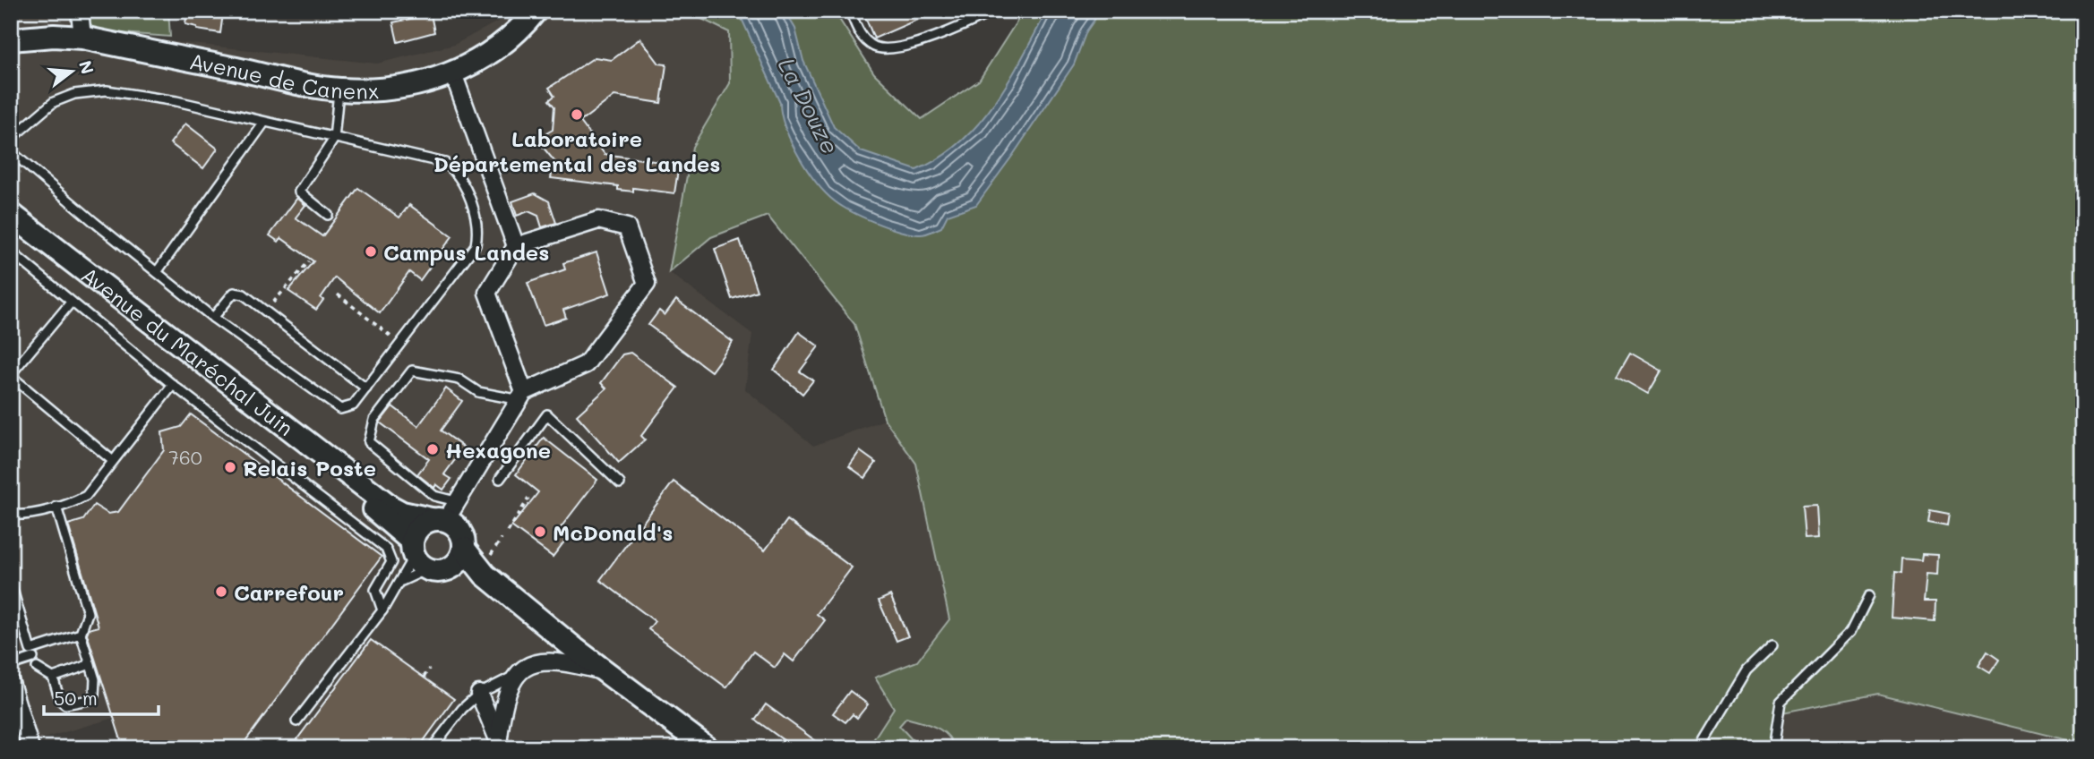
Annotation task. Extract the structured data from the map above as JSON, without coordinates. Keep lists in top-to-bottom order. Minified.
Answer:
{"streets":{"main road":["Avenue de Canenx","Avenue du Maréchal Juin"]},"water":["La Douze"],"places":["Laboratoire Départemental des Landes","Campus Landes","Hexagone","Relais Poste","McDonald's","Carrefour"],"house_numbers":["760"],"scale_bar":"50 m","north":"right"}
